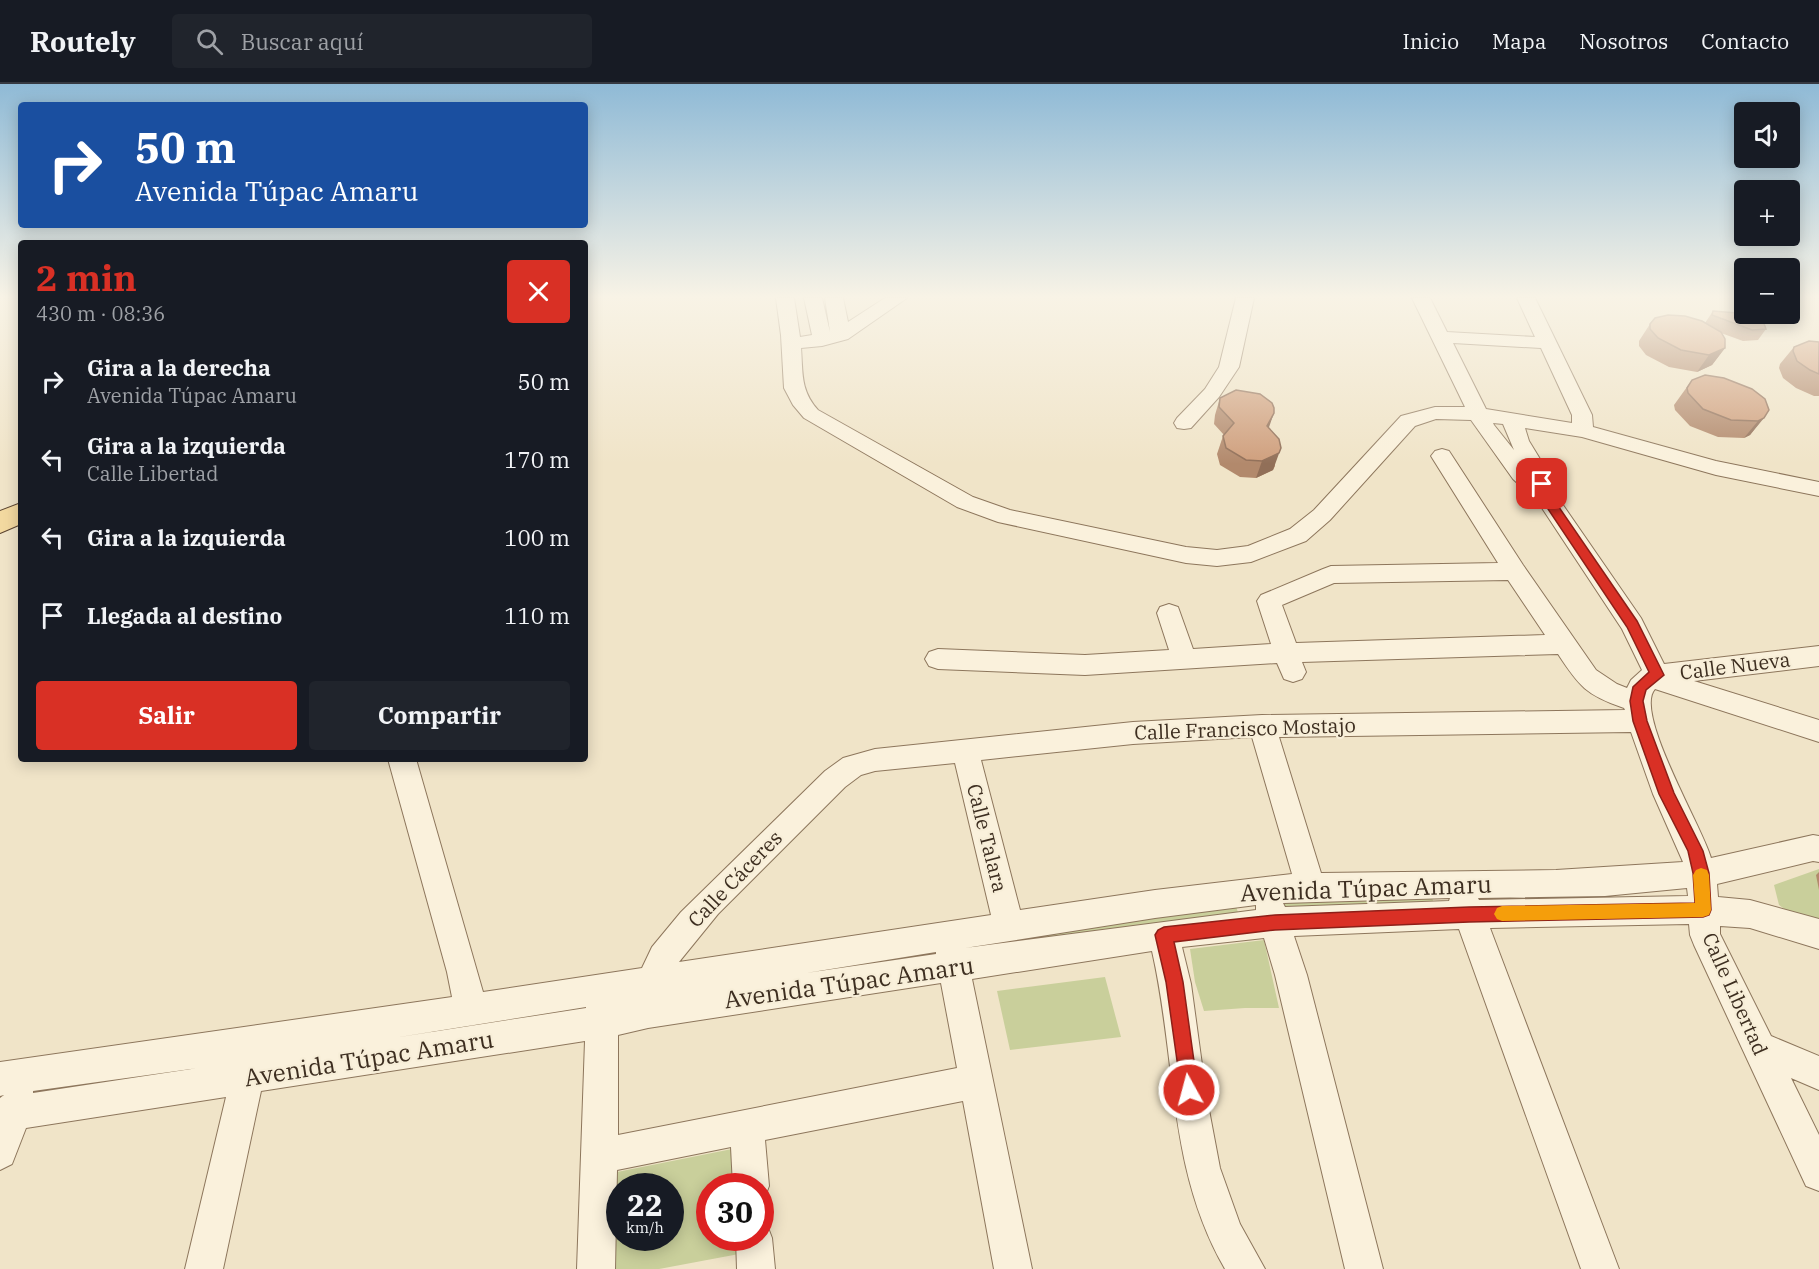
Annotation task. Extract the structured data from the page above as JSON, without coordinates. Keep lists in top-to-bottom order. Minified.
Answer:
{"streets":{"street":["Calle Nueva","Calle Francisco Mostajo","Calle Talara","Calle Cáceres","Avenida Túpac Amaru","Calle Libertad"]},"crossings":[["Calle Francisco Mostajo","Calle Talara"],["Calle Francisco Mostajo","Calle Cáceres"],["Calle Francisco Mostajo","Calle Libertad"],["Calle Talara","Avenida Túpac Amaru"],["Calle Cáceres","Avenida Túpac Amaru"],["Avenida Túpac Amaru","Calle Libertad"]],"page":{"header":"Routely","search":"Buscar aquí","nav":["Inicio","Mapa","Nosotros","Contacto"],"map_buttons":["+","−"],"turn":["50 m","Avenida Túpac Amaru"],"heading":["2 min","430 m · 08:36"],"list":[{"name":"Gira a la derecha","note":"Avenida Túpac Amaru","value":"50 m"},{"name":"Gira a la izquierda","note":"Calle Libertad","value":"170 m"},{"name":"Gira a la izquierda","value":"100 m"},{"name":"Llegada al destino","value":"110 m"}],"buttons":["Salir","Compartir"],"speed":"22 km/h","limit":"30"}}
